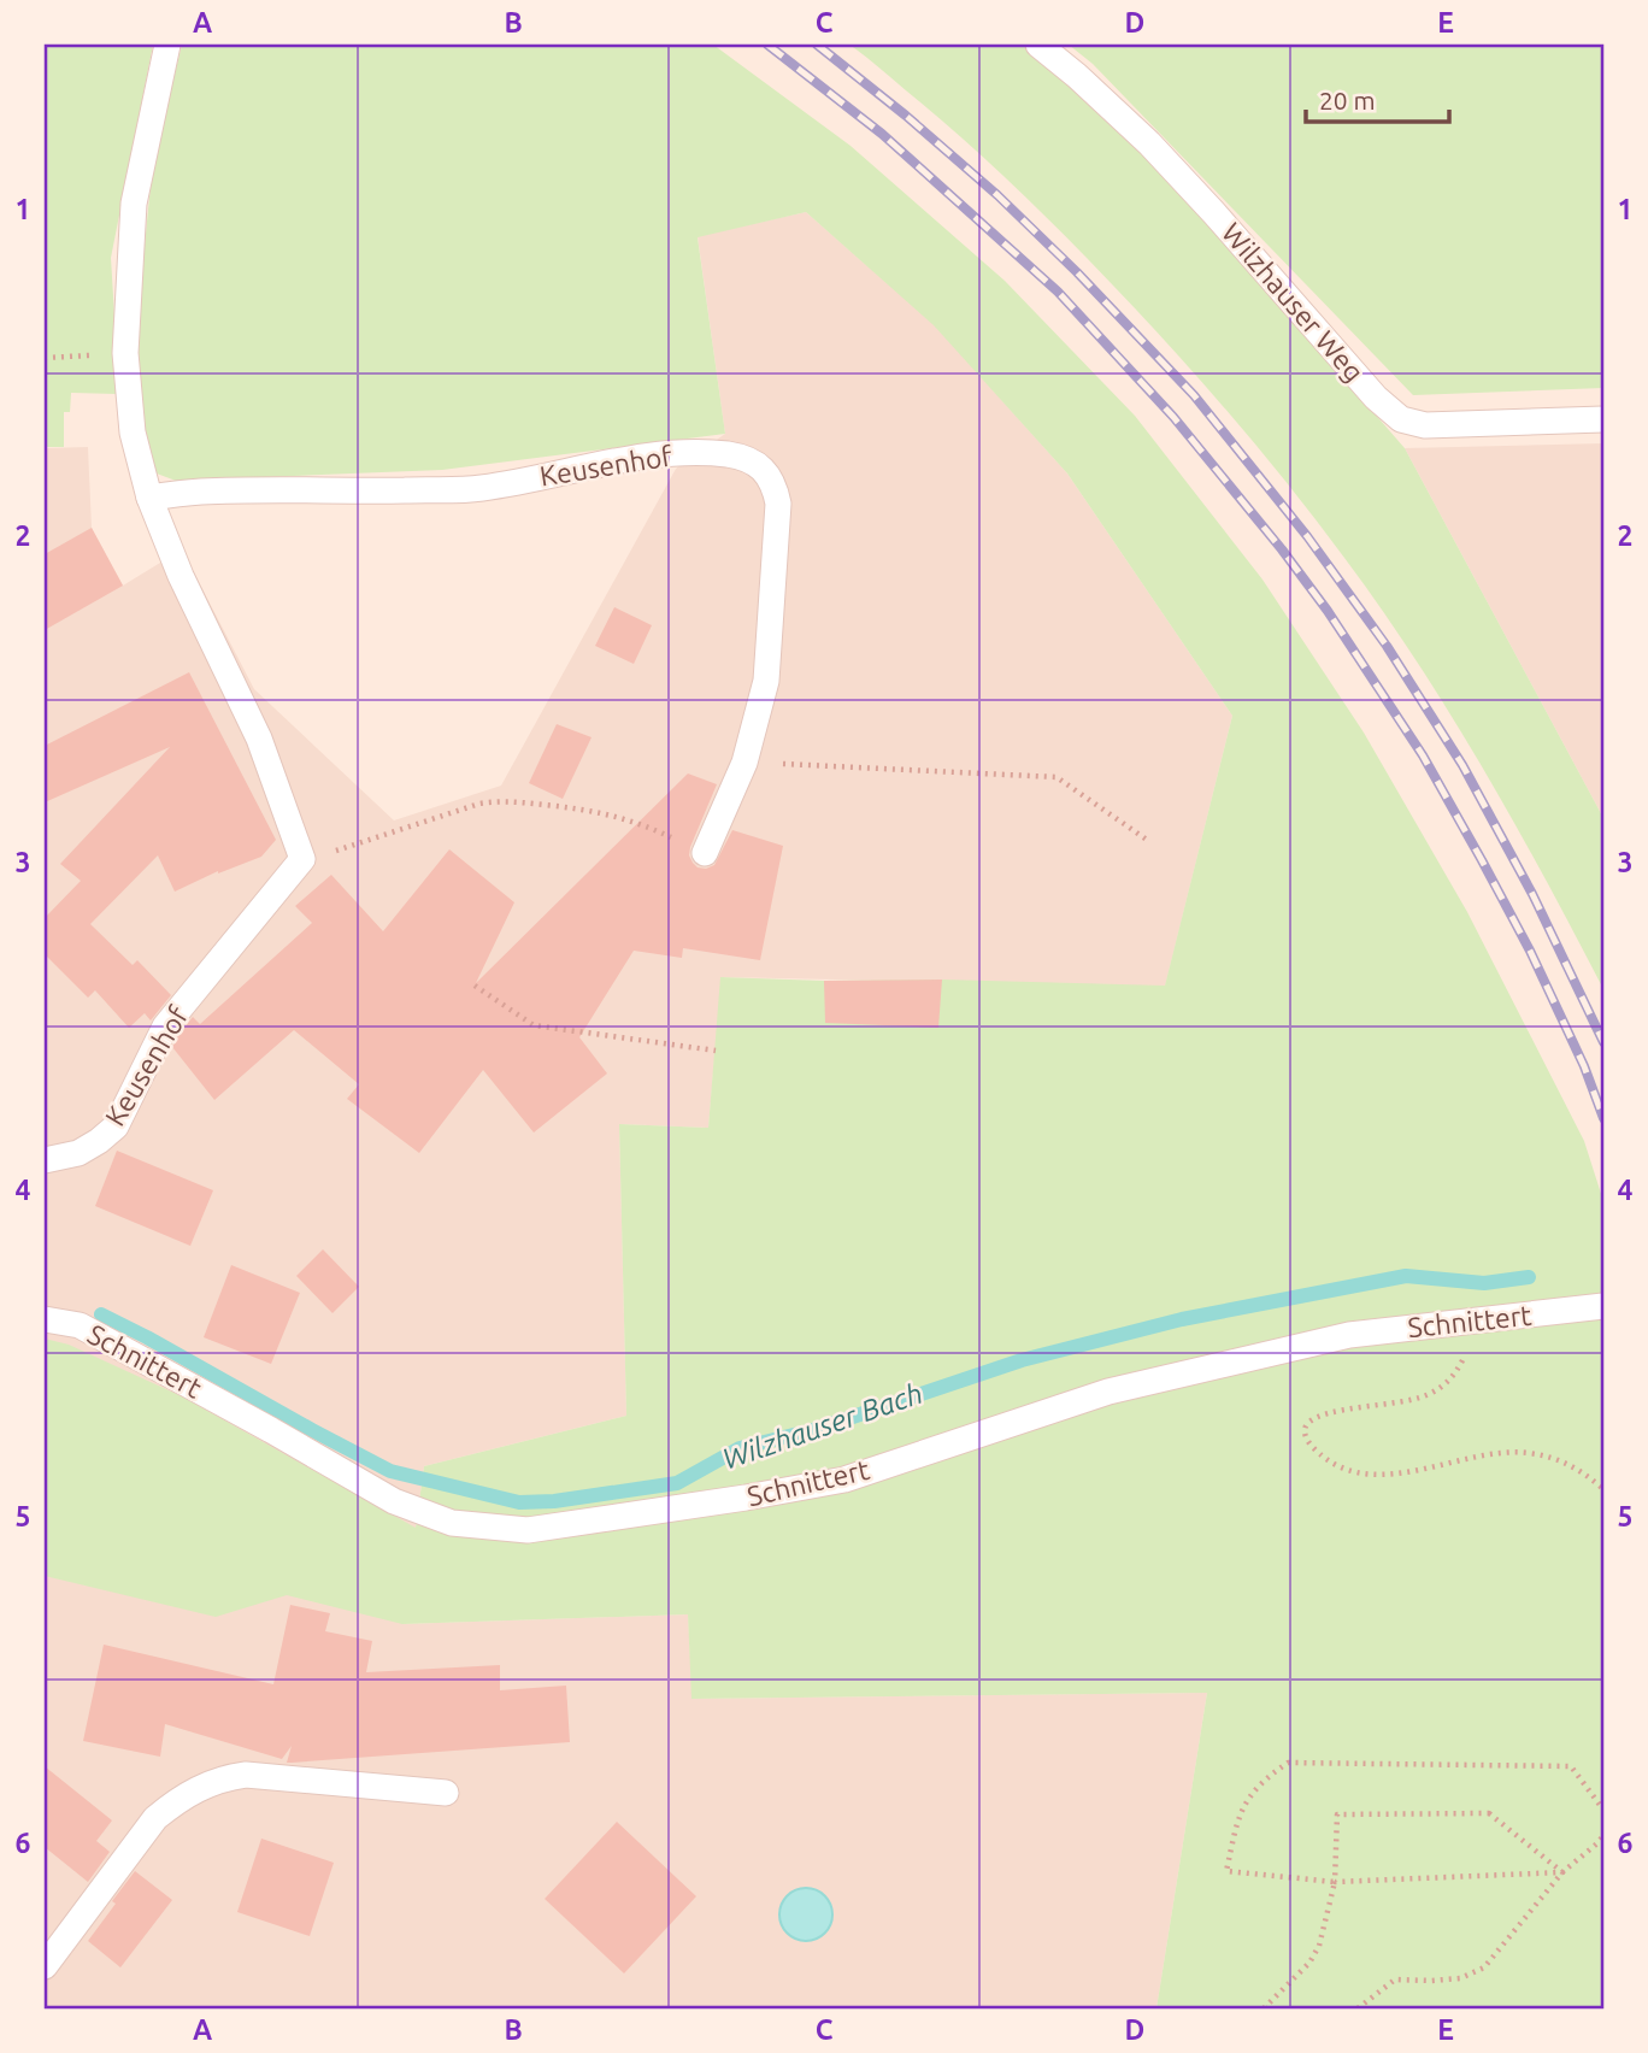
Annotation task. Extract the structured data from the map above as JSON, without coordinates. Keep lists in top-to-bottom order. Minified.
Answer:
{"streets":{"lane":["Wilzhauser Weg","Keusenhof","Schnittert"]},"water":["Wilzhauser Bach"],"scale_bar":"20 m","grid":{"columns":["A","B","C","D","E"],"rows":["1","2","3","4","5","6"]}}
